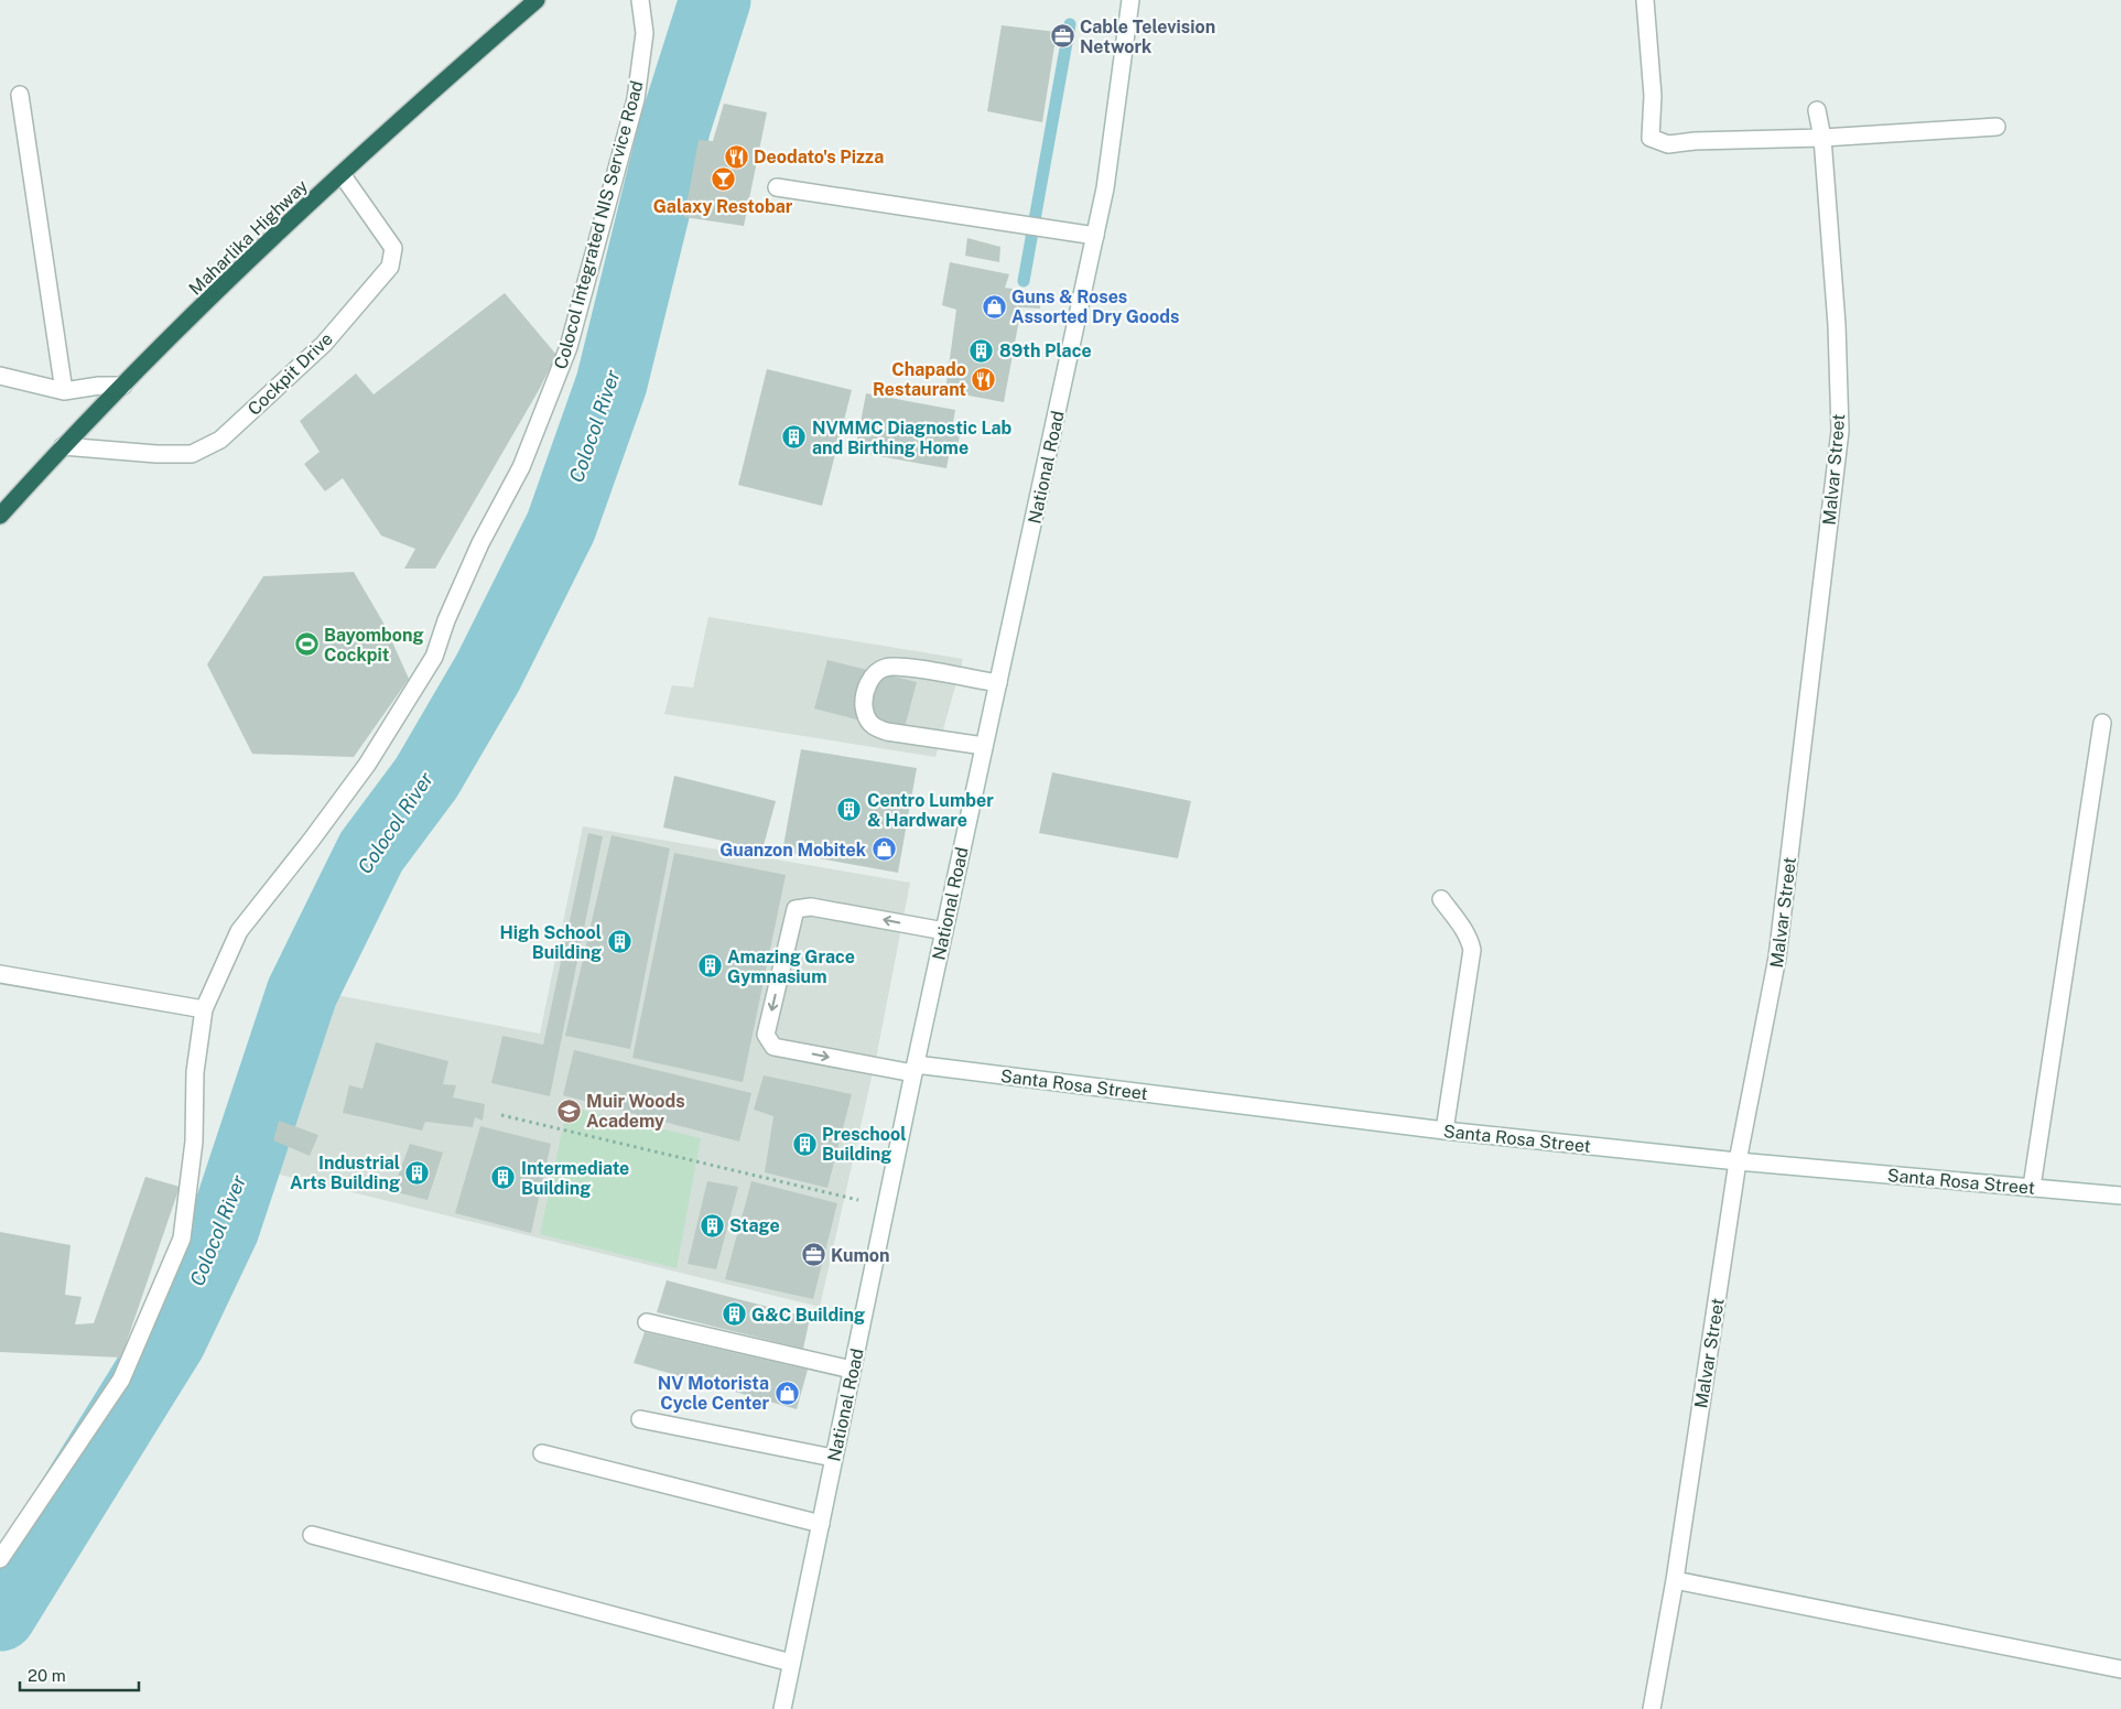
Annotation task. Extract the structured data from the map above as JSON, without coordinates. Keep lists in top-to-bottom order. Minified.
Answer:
{"streets":{"highway":["Maharlika Highway"],"street":["Colocol Integrated NIS Service Road","Cockpit Drive","National Road","Malvar Street","Santa Rosa Street"]},"crossings":[["Maharlika Highway","Cockpit Drive"],["National Road","Santa Rosa Street"],["Malvar Street","Santa Rosa Street"]],"water":["Colocol River"],"places":{"office":["Cable Television Network","Kumon"],"restaurant":["Deodato's Pizza","Chapado Restaurant"],"bar":["Galaxy Restobar"],"shop":["Guns & Roses Assorted Dry Goods","Guanzon Mobitek","NV Motorista Cycle Center"],"building":["89th Place","NVMMC Diagnostic Lab and Birthing Home","Centro Lumber & Hardware","High School Building","Amazing Grace Gymnasium","Preschool Building","Industrial Arts Building","Intermediate Building","Stage","G&C Building"],"sports":["Bayombong Cockpit"],"school or university":["Muir Woods Academy"]},"scale_bar":"20 m"}
